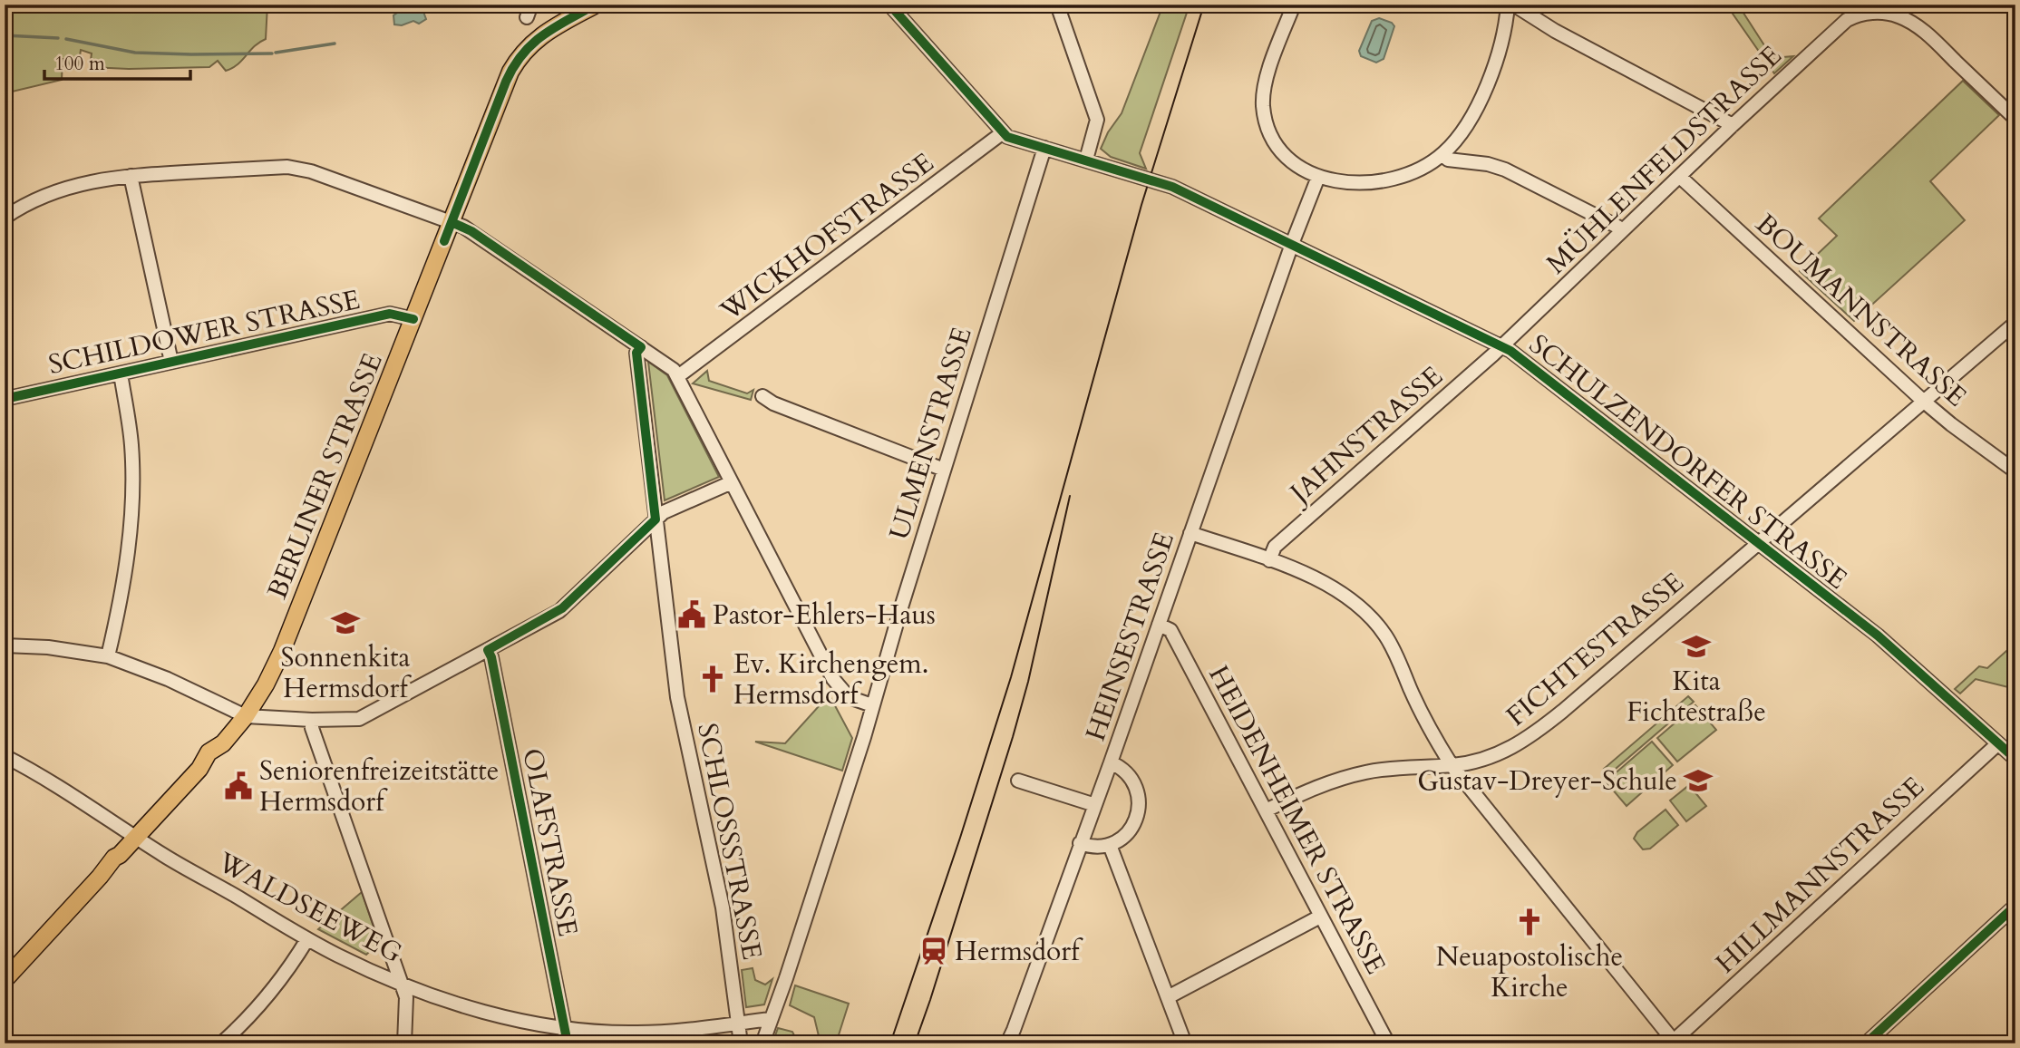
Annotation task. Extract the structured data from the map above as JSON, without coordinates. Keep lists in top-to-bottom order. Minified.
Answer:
{"streets":{"main road":["BERLINER STRASSE"],"street":["MÜHLENFELDSTRASSE","WICKHOFSTRASSE","BOUMANNSTRASSE","SCHILDOWER STRASSE","ULMENSTRASSE","JAHNSTRASSE","SCHULZENDORFER STRASSE","HEINSESTRASSE","FICHTESTRASSE","HEIDENHEIMER STRASSE","SCHLOSSSTRASSE","OLAFSTRASSE","HILLMANNSTRASSE","WALDSEEWEG"]},"crossings":[["MÜHLENFELDSTRASSE","BOUMANNSTRASSE"],["MÜHLENFELDSTRASSE","JAHNSTRASSE"],["MÜHLENFELDSTRASSE","SCHULZENDORFER STRASSE"],["WICKHOFSTRASSE","SCHULZENDORFER STRASSE"],["BOUMANNSTRASSE","FICHTESTRASSE"],["SCHILDOWER STRASSE","BERLINER STRASSE"],["ULMENSTRASSE","SCHULZENDORFER STRASSE"],["ULMENSTRASSE","WALDSEEWEG"],["JAHNSTRASSE","SCHULZENDORFER STRASSE"],["SCHULZENDORFER STRASSE","HEINSESTRASSE"],["SCHULZENDORFER STRASSE","FICHTESTRASSE"],["SCHULZENDORFER STRASSE","HILLMANNSTRASSE"],["BERLINER STRASSE","WALDSEEWEG"],["HEINSESTRASSE","HEIDENHEIMER STRASSE"],["FICHTESTRASSE","HEIDENHEIMER STRASSE"],["SCHLOSSSTRASSE","WALDSEEWEG"],["OLAFSTRASSE","WALDSEEWEG"]],"places":{"public building":["Pastor-Ehlers-Haus","Seniorenfreizeitstätte Hermsdorf"],"school or university":["Sonnenkita Hermsdorf","Kita Fichtestraße","Gustav-Dreyer-Schule"],"church":["Ev. Kirchengem. Hermsdorf","Neuapostolische Kirche"],"station":["Hermsdorf"]},"scale_bar":"100 m"}
